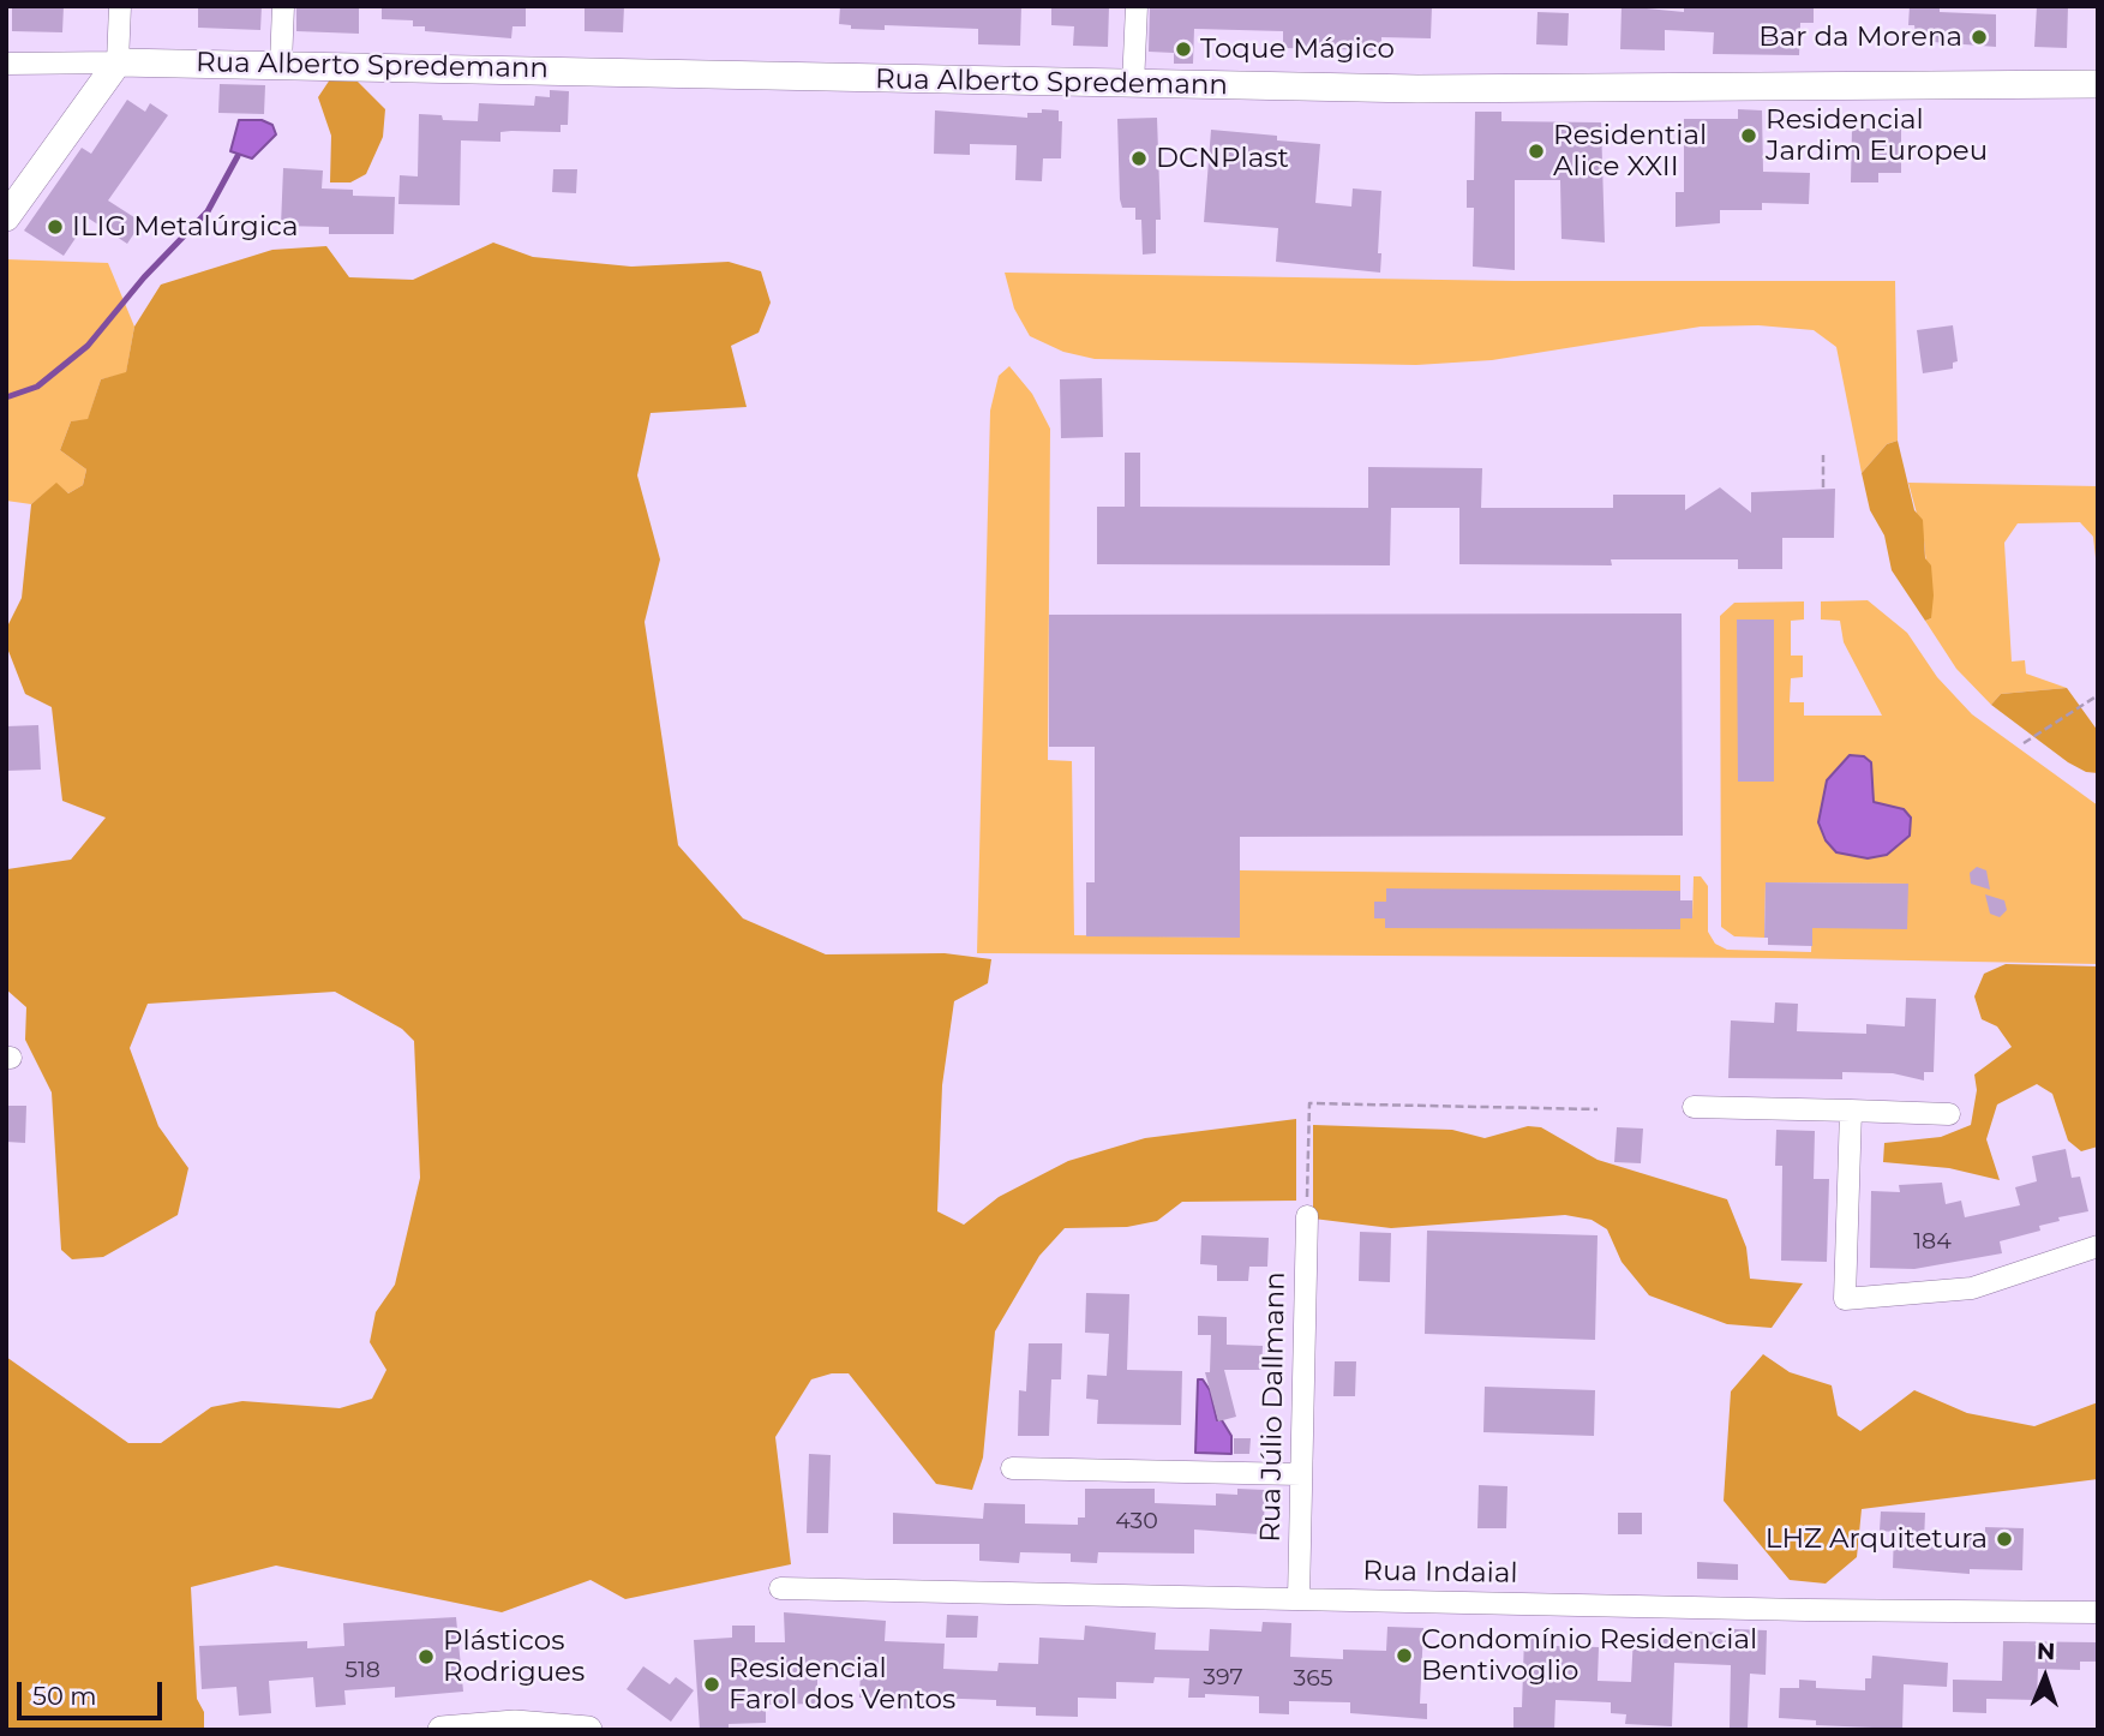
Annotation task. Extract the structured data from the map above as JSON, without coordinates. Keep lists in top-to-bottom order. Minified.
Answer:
{"streets":{"street":["Rua Alberto Spredemann","Rua Júlio Dallmann","Rua Indaial"]},"crossings":[["Rua Júlio Dallmann","Rua Indaial"]],"places":["Bar da Morena","Toque Mágico","Residencial Jardim Europeu","Residential Alice XXII","DCNPlast","ILIG Metalúrgica","LHZ Arquitetura","Condomínio Residencial Bentivoglio","Plásticos Rodrigues","Residencial Farol dos Ventos"],"house_numbers":["184","430","518","397","365"],"scale_bar":"50 m","north":"top"}
